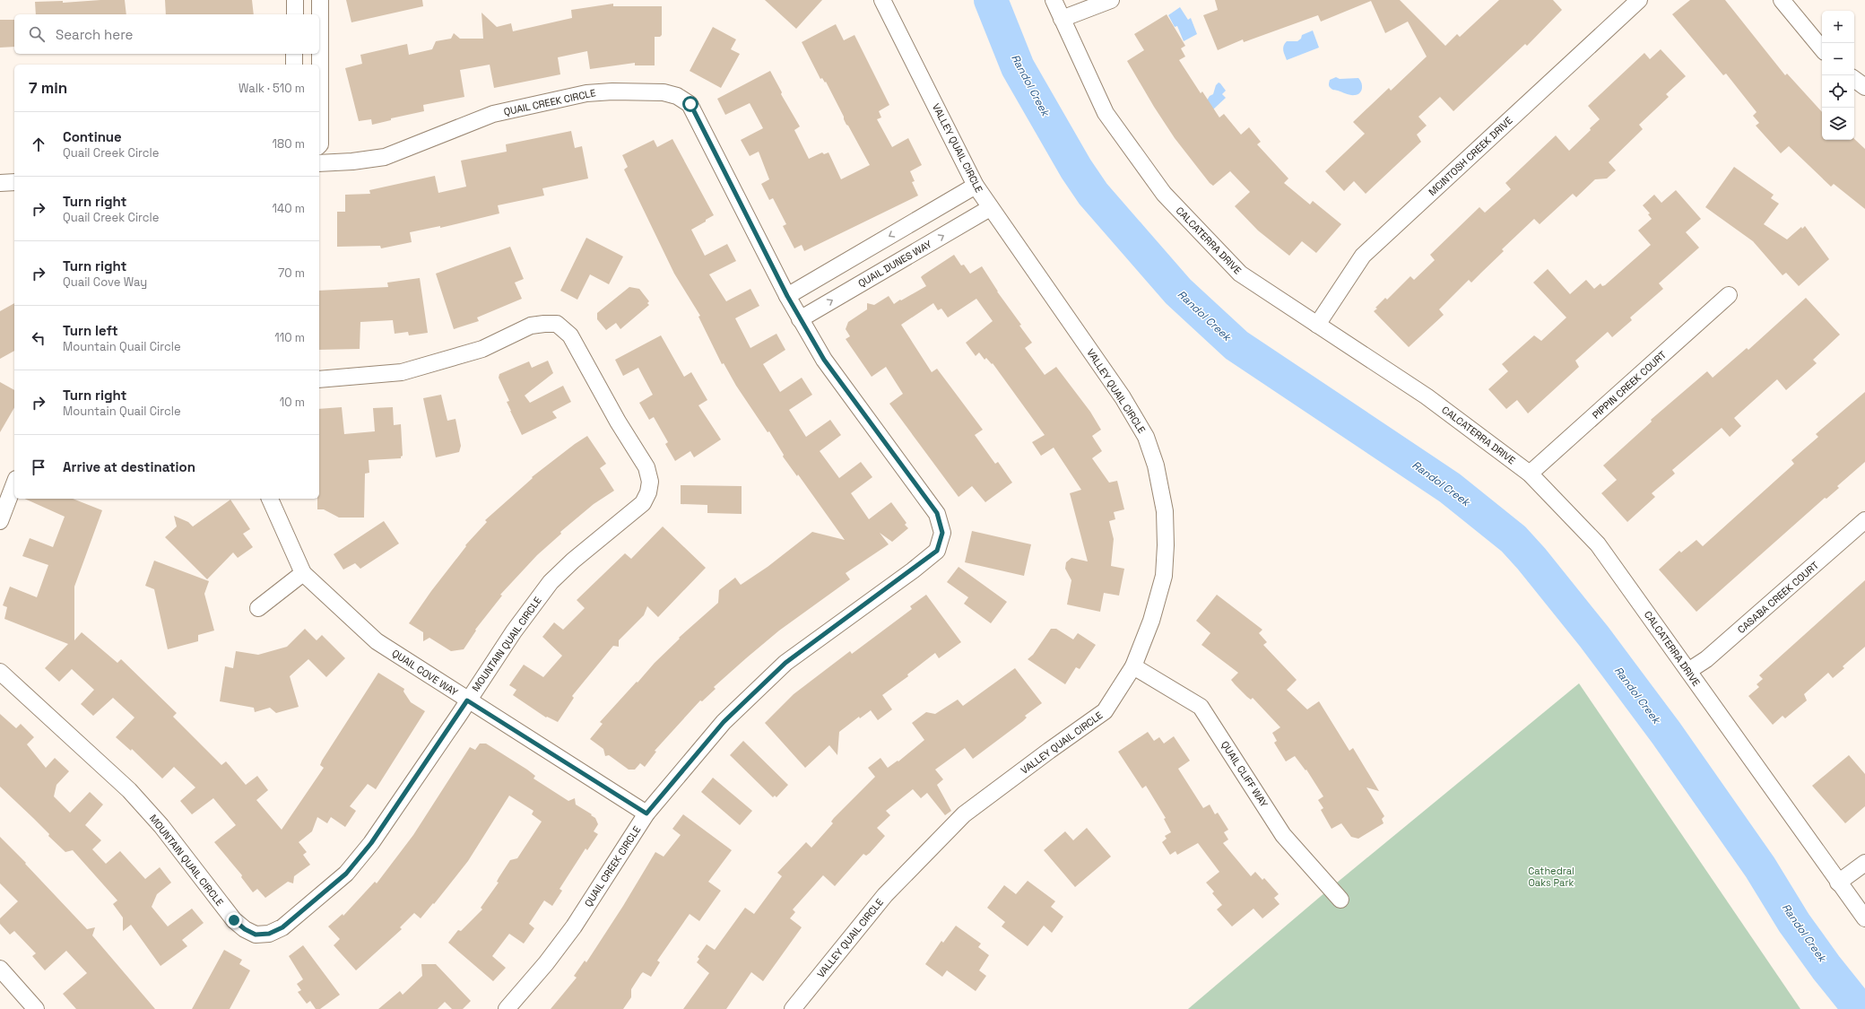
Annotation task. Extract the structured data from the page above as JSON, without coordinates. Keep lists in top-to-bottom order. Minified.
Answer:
{"streets":{"street":["QUAIL CREEK CIRCLE","VALLEY QUAIL CIRCLE","MCINTOSH CREEK DRIVE","CALCATERRA DRIVE","QUAIL DUNES WAY","PIPPIN CREEK COURT","CASABA CREEK COURT","MOUNTAIN QUAIL CIRCLE","QUAIL COVE WAY","QUAIL CLIFF WAY"]},"crossings":[["QUAIL CREEK CIRCLE","QUAIL DUNES WAY"],["QUAIL CREEK CIRCLE","QUAIL COVE WAY"],["VALLEY QUAIL CIRCLE","QUAIL DUNES WAY"],["VALLEY QUAIL CIRCLE","QUAIL CLIFF WAY"],["MCINTOSH CREEK DRIVE","CALCATERRA DRIVE"],["CALCATERRA DRIVE","PIPPIN CREEK COURT"],["CALCATERRA DRIVE","CASABA CREEK COURT"],["MOUNTAIN QUAIL CIRCLE","QUAIL COVE WAY"]],"water":["Randol Creek"],"parks":["Cathedral Oaks Park"],"page":{"map_buttons":["+","−"],"search":"Search here","heading":["7 min","Walk · 510 m"],"list":[["Continue","Quail Creek Circle","180 m"],["Turn right","Quail Creek Circle","140 m"],["Turn right","Quail Cove Way","70 m"],["Turn left","Mountain Quail Circle","110 m"],["Turn right","Mountain Quail Circle","10 m"],"Arrive at destination"]}}
